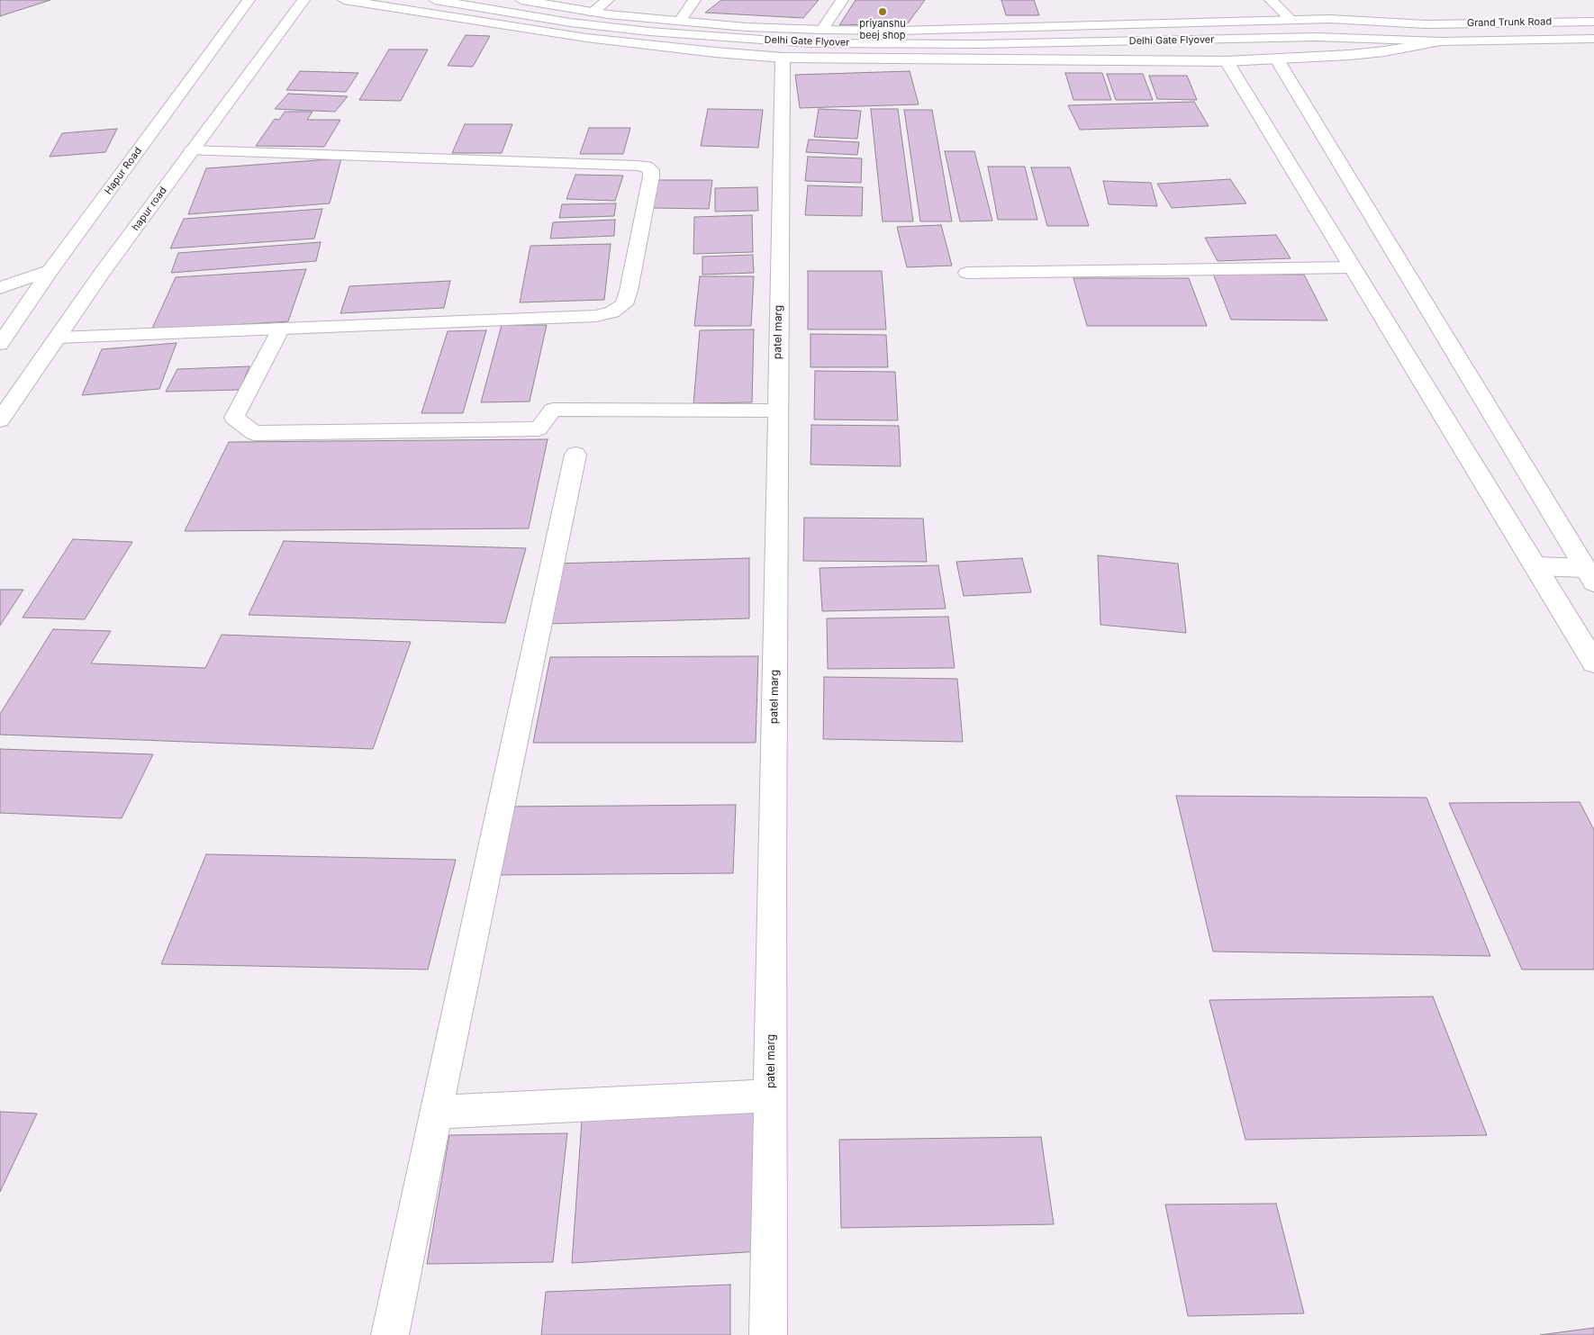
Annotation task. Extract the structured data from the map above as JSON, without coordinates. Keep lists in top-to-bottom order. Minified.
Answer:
{"streets":{"main road":["Grand Trunk Road","Delhi Gate Flyover","Hapur Road","hapur road","patel marg"]},"crossings":[["Grand Trunk Road","Delhi Gate Flyover"]],"places":["priyanshu beej shop"]}
